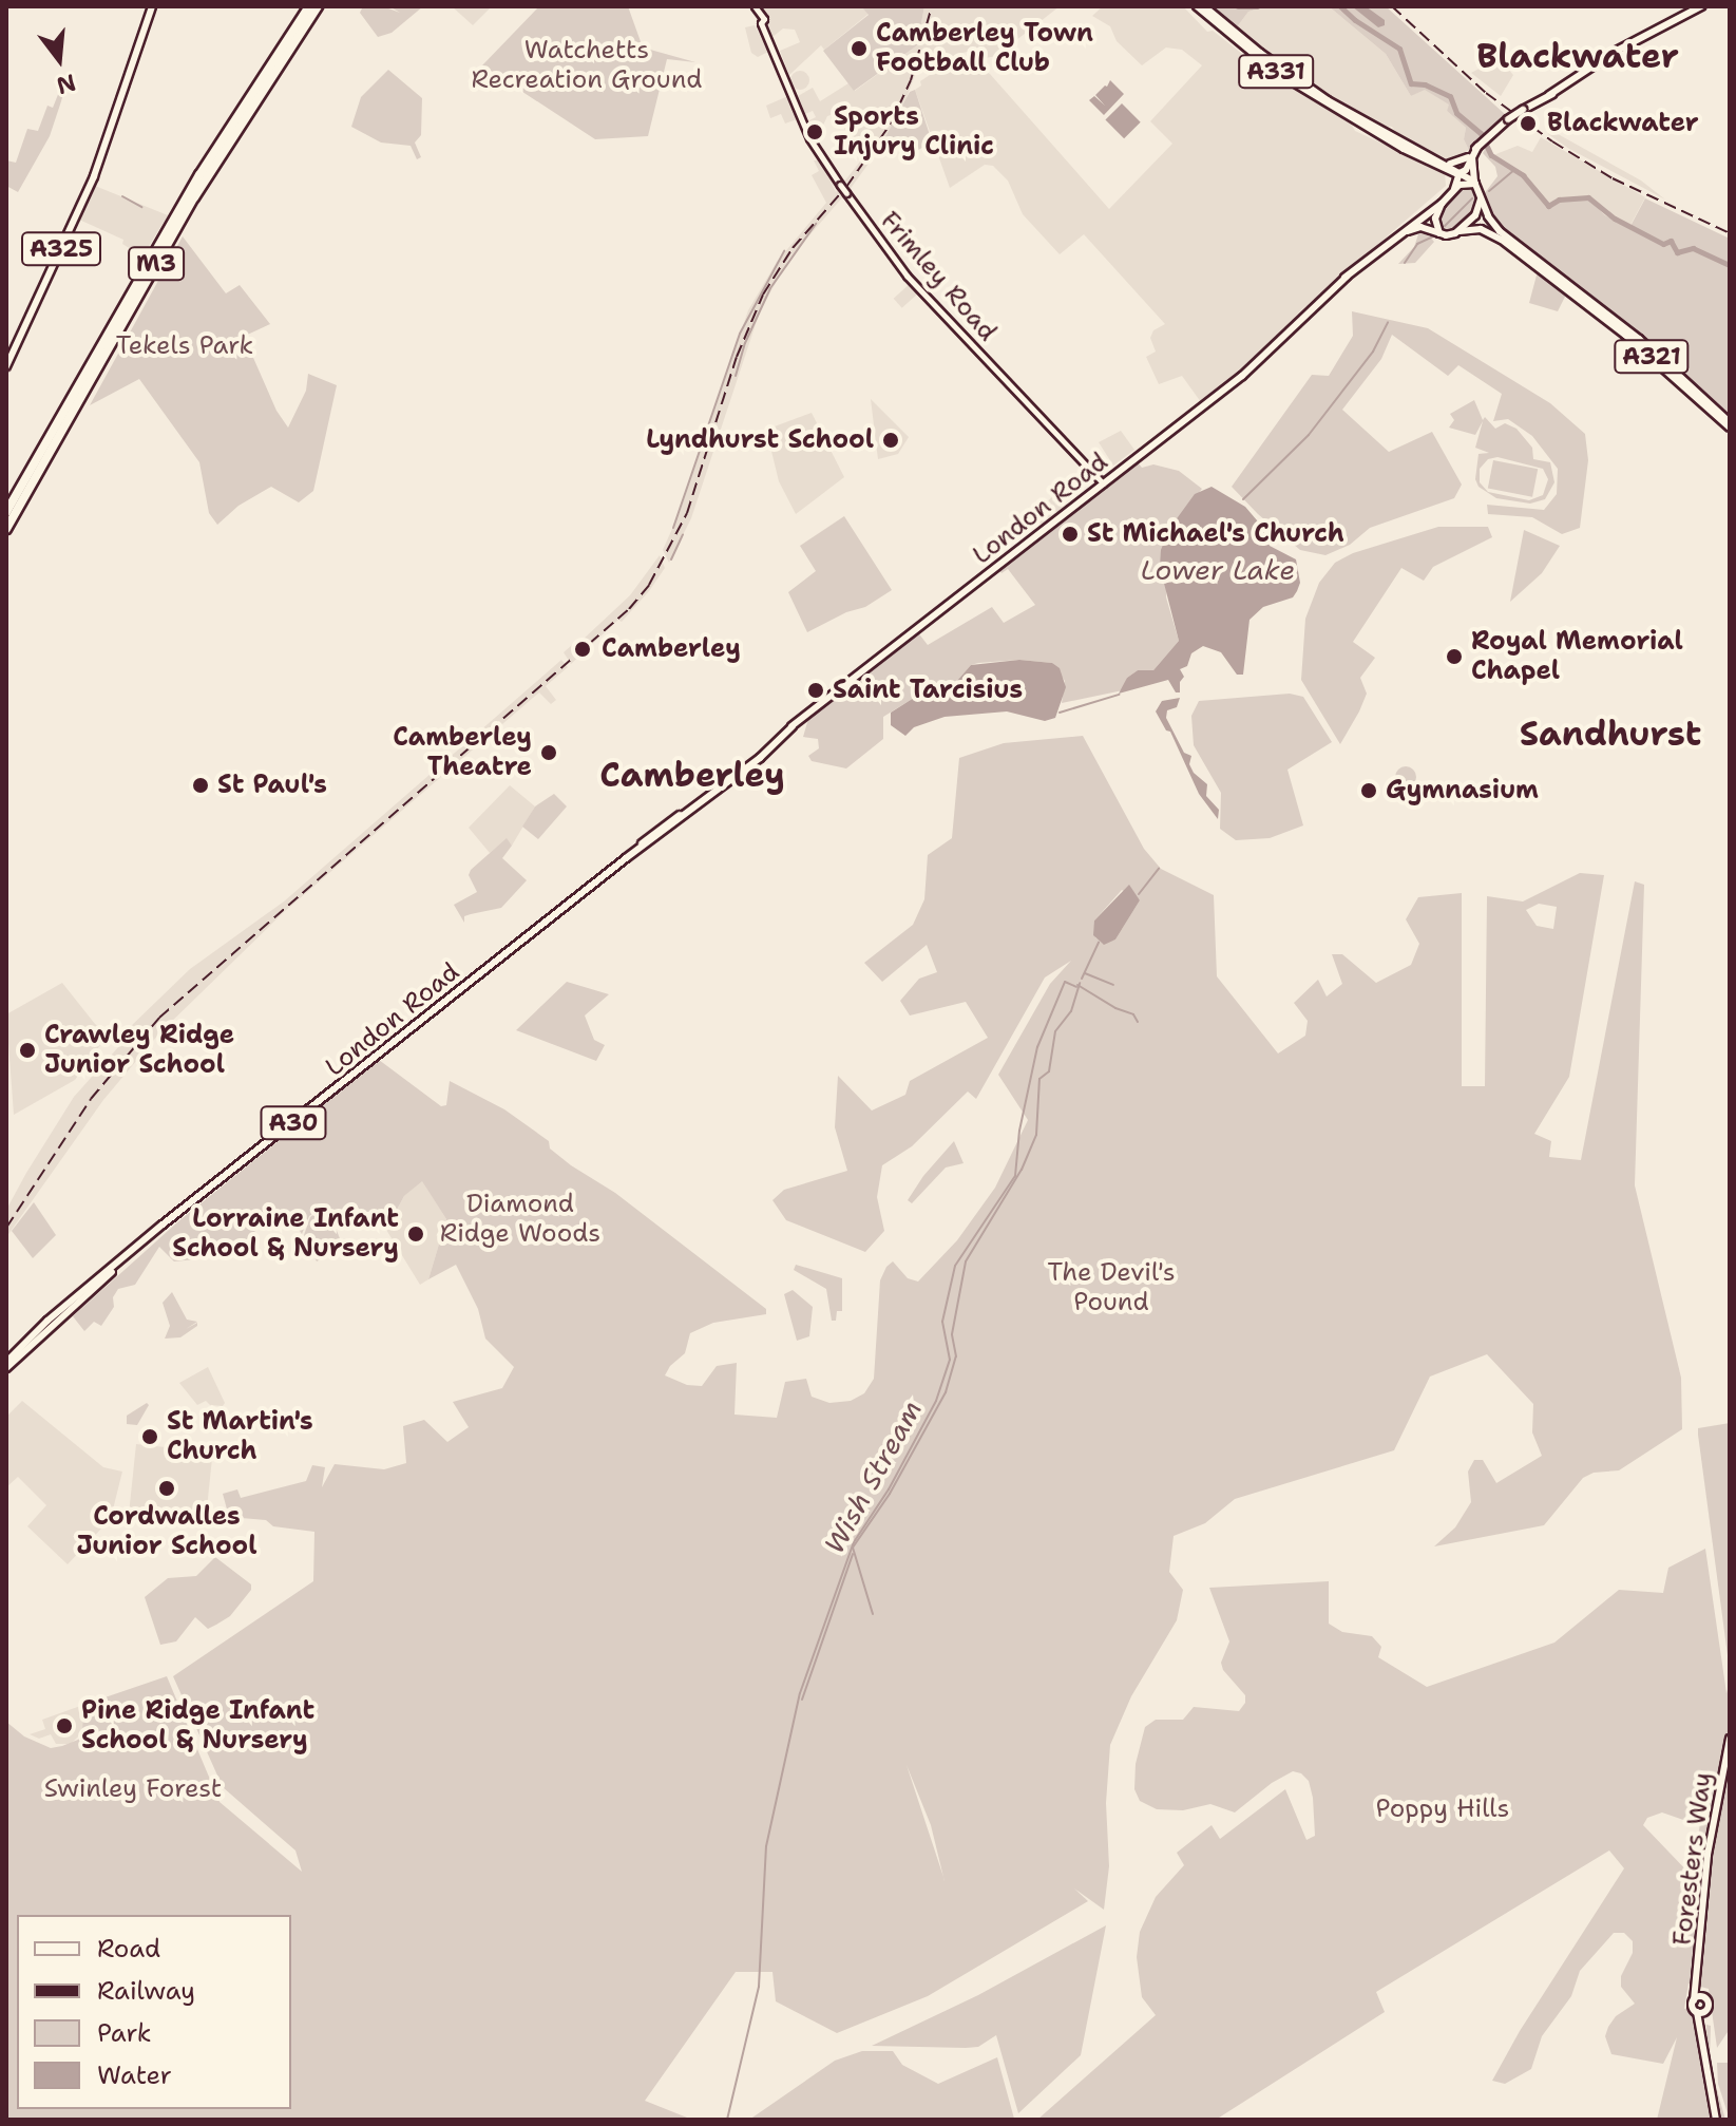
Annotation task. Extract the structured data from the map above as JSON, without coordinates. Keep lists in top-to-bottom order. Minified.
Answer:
{"streets":{"highway":["M3"],"main road":["A331","A325","Frimley Road","A321","London Road","A30","Foresters Way"]},"crossings":[["Frimley Road","London Road"],["A321","London Road"]],"districts":["Blackwater","Sandhurst","Camberley"],"water":["Lower Lake","Wish Stream"],"parks":["Watchetts Recreation Ground","Tekels Park","Diamond Ridge Woods","The Devil's Pound","Swinley Forest","Poppy Hills"],"places":["Camberley Town Football Club","Blackwater","Sports Injury Clinic","Lyndhurst School","St Michael's Church","Camberley","Royal Memorial Chapel","Saint Tarcisius","Camberley Theatre","St Paul's","Gymnasium","Crawley Ridge Junior School","Lorraine Infant School & Nursery","St Martin's Church","Cordwalles Junior School","Pine Ridge Infant School & Nursery"],"legend":["Road","Railway","Park","Water"],"north":"bottom"}
